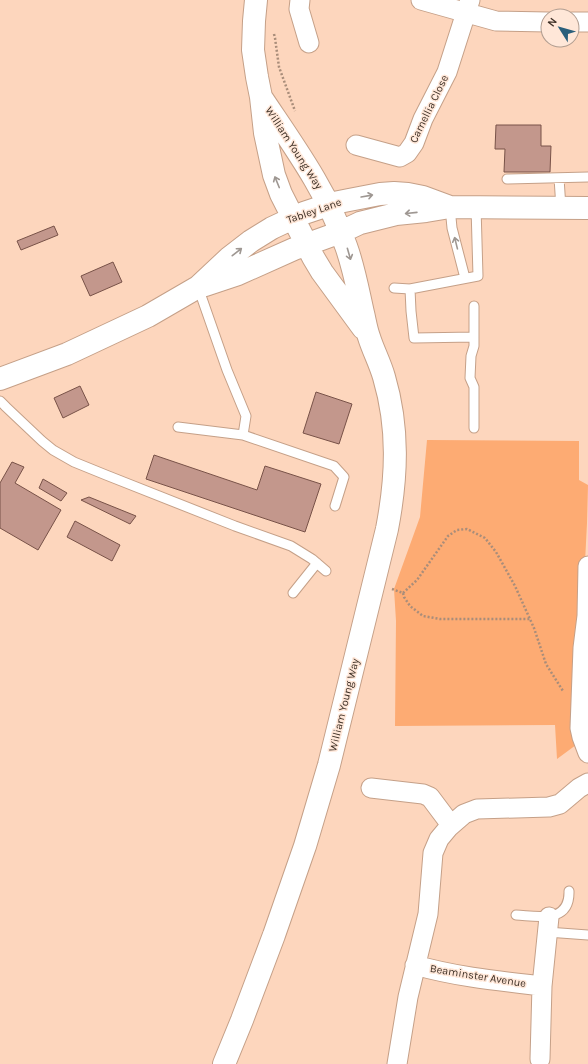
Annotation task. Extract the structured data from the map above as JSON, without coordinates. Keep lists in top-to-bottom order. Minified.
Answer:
{"streets":{"main road":["William Young Way","Tabley Lane"],"street":["Camellia Close","Beaminster Avenue"]},"crossings":[["William Young Way","Tabley Lane"]],"north":"top left"}
